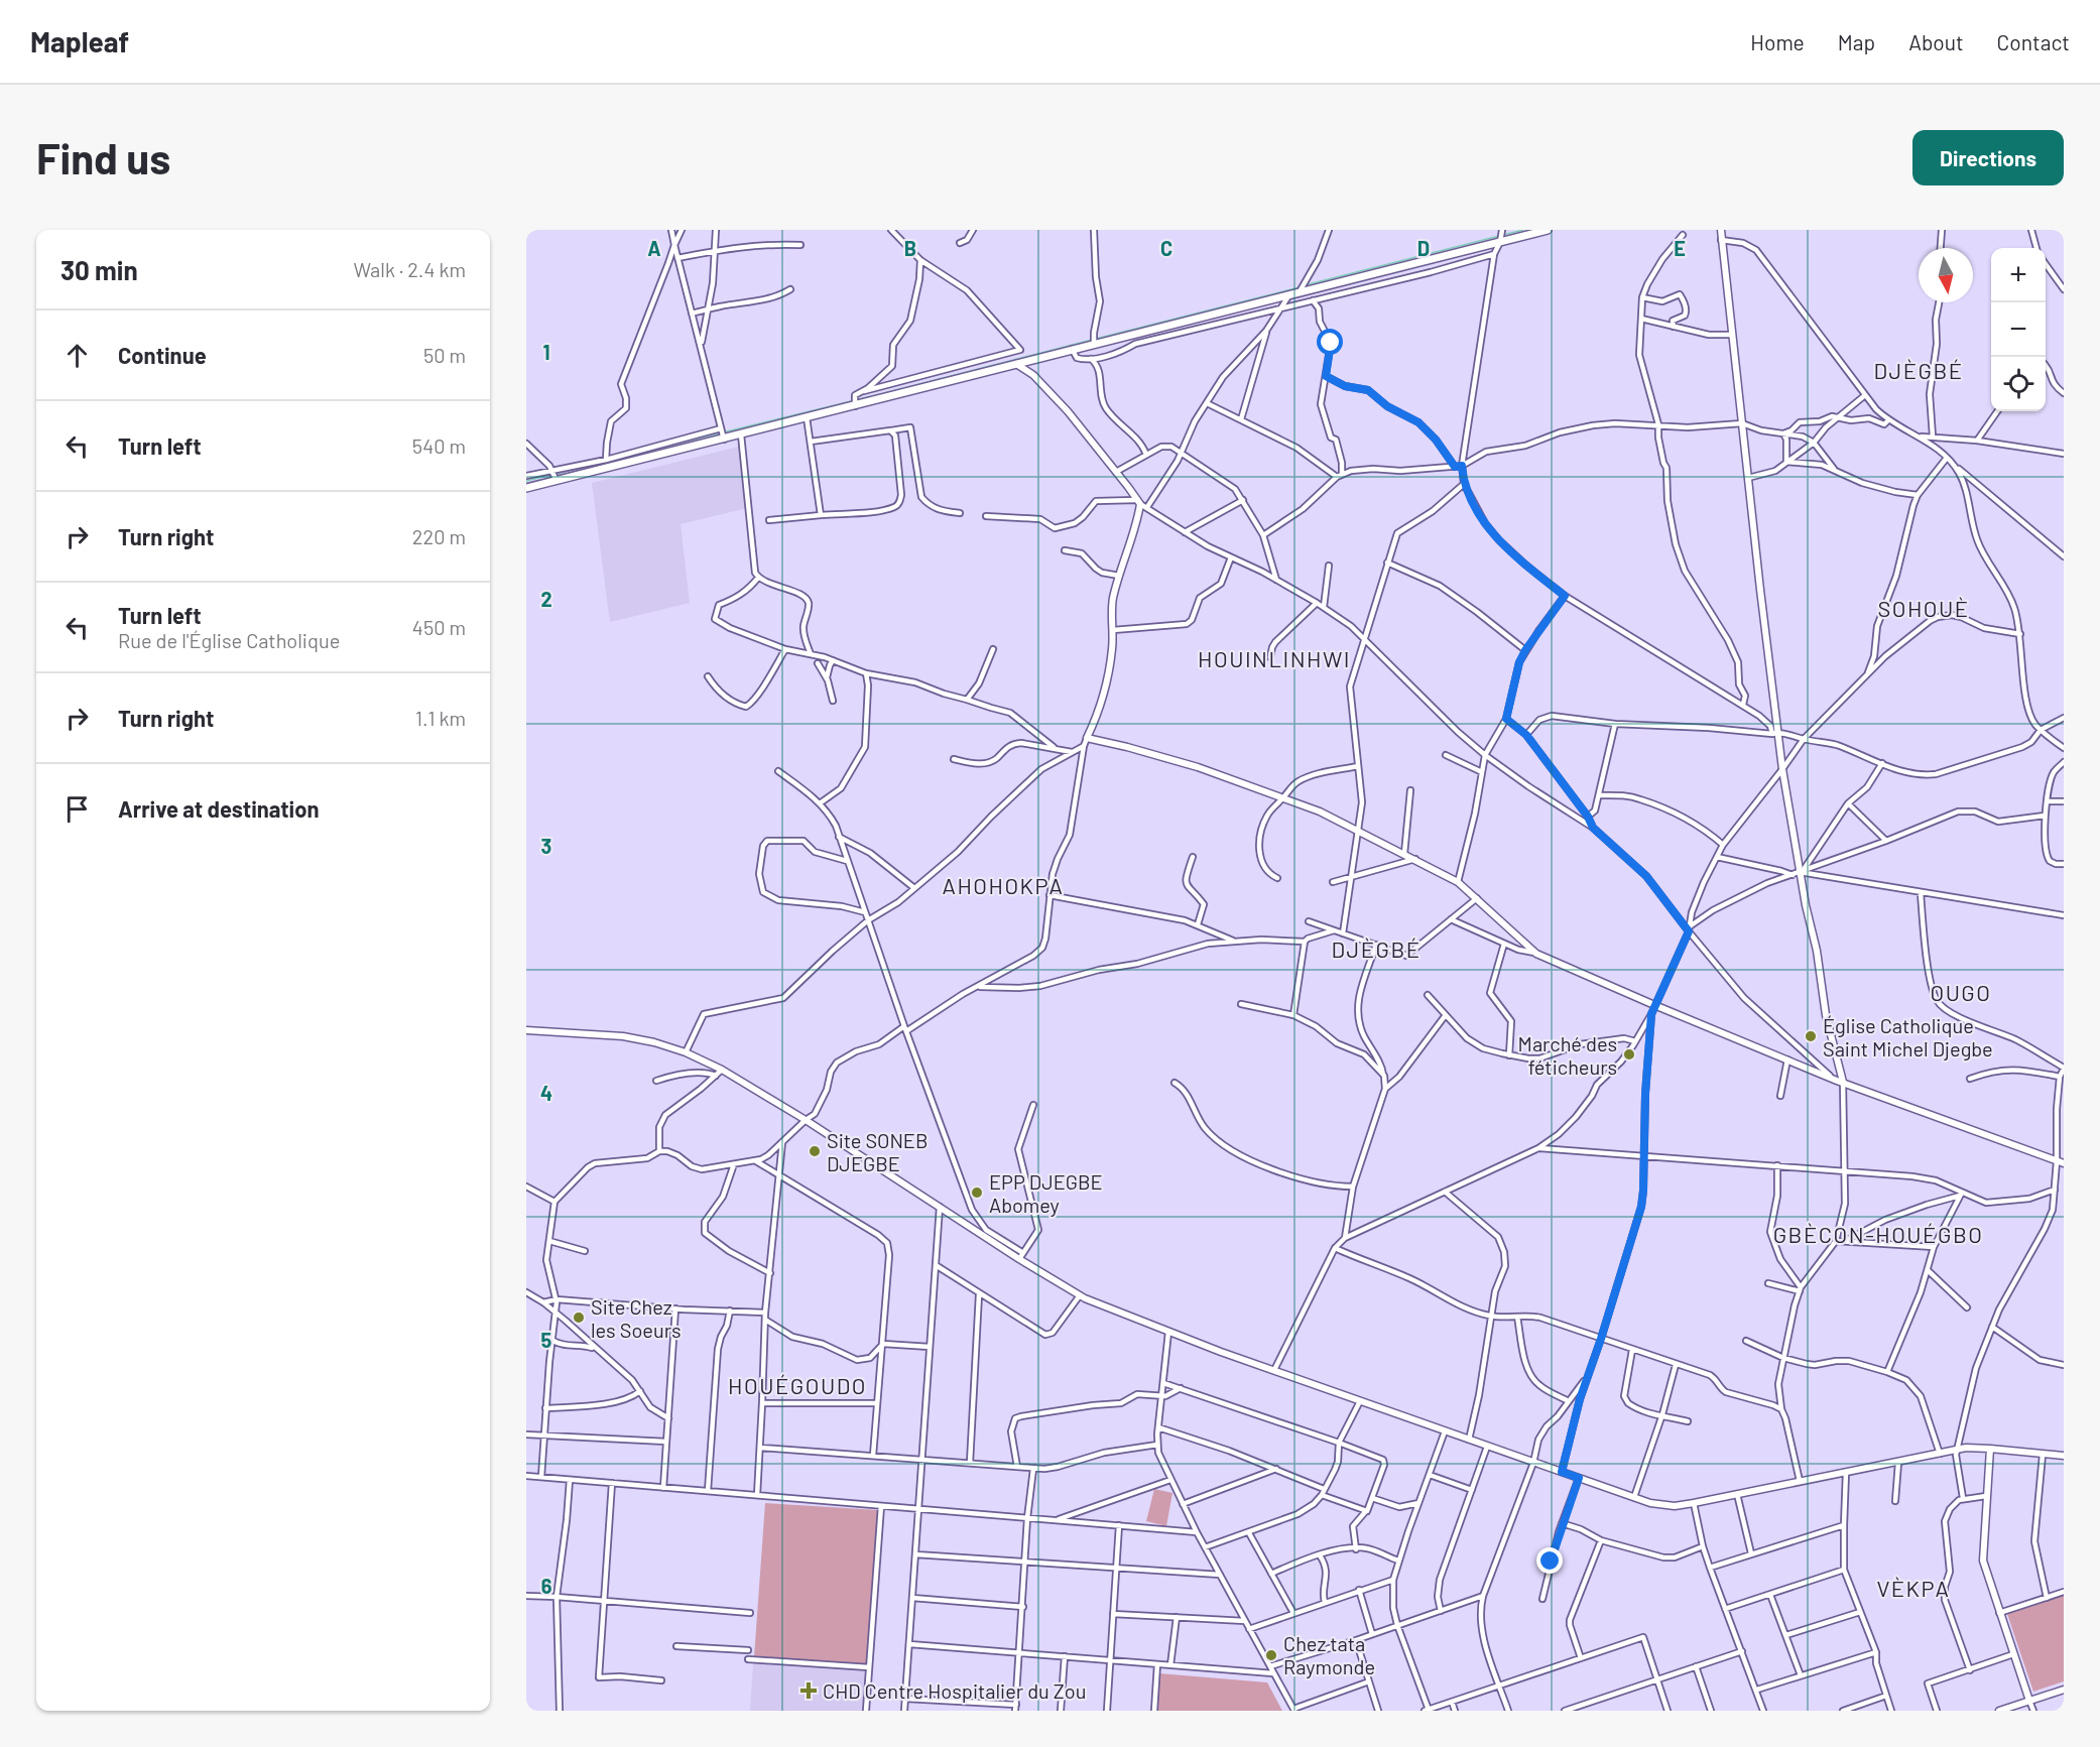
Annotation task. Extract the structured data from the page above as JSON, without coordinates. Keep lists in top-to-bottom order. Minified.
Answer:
{"districts":["DJÈGBÉ","SOHOUÈ","HOUINLINHWI","AHOHOKPA","DJÈGBÉ","OUGO","GBÈCON-HOUÉGBO","HOUÉGOUDO","VÈKPA"],"places":{"other":["Église Catholique Saint Michel Djegbe","Marché des féticheurs","Site SONEB DJEGBE","EPP DJEGBE Abomey","Site Chez les Soeurs","Chez tata Raymonde"],"health":["CHD Centre Hospitalier du Zou"]},"north":"bottom","page":{"header":"Mapleaf","nav":["Home","Map","About","Contact"],"buttons":"Directions","title":"Find us","heading":["30 min","Walk · 2.4 km"],"map_buttons":["+","−"],"list":[["Continue","50 m"],["Turn left","540 m"],["Turn right","220 m"],["Turn left","Rue de l'Église Catholique","450 m"],["Turn right","1.1 km"],"Arrive at destination"]},"grid":{"columns":["A","B","C","D","E"],"rows":["1","2","3","4","5","6"]}}
